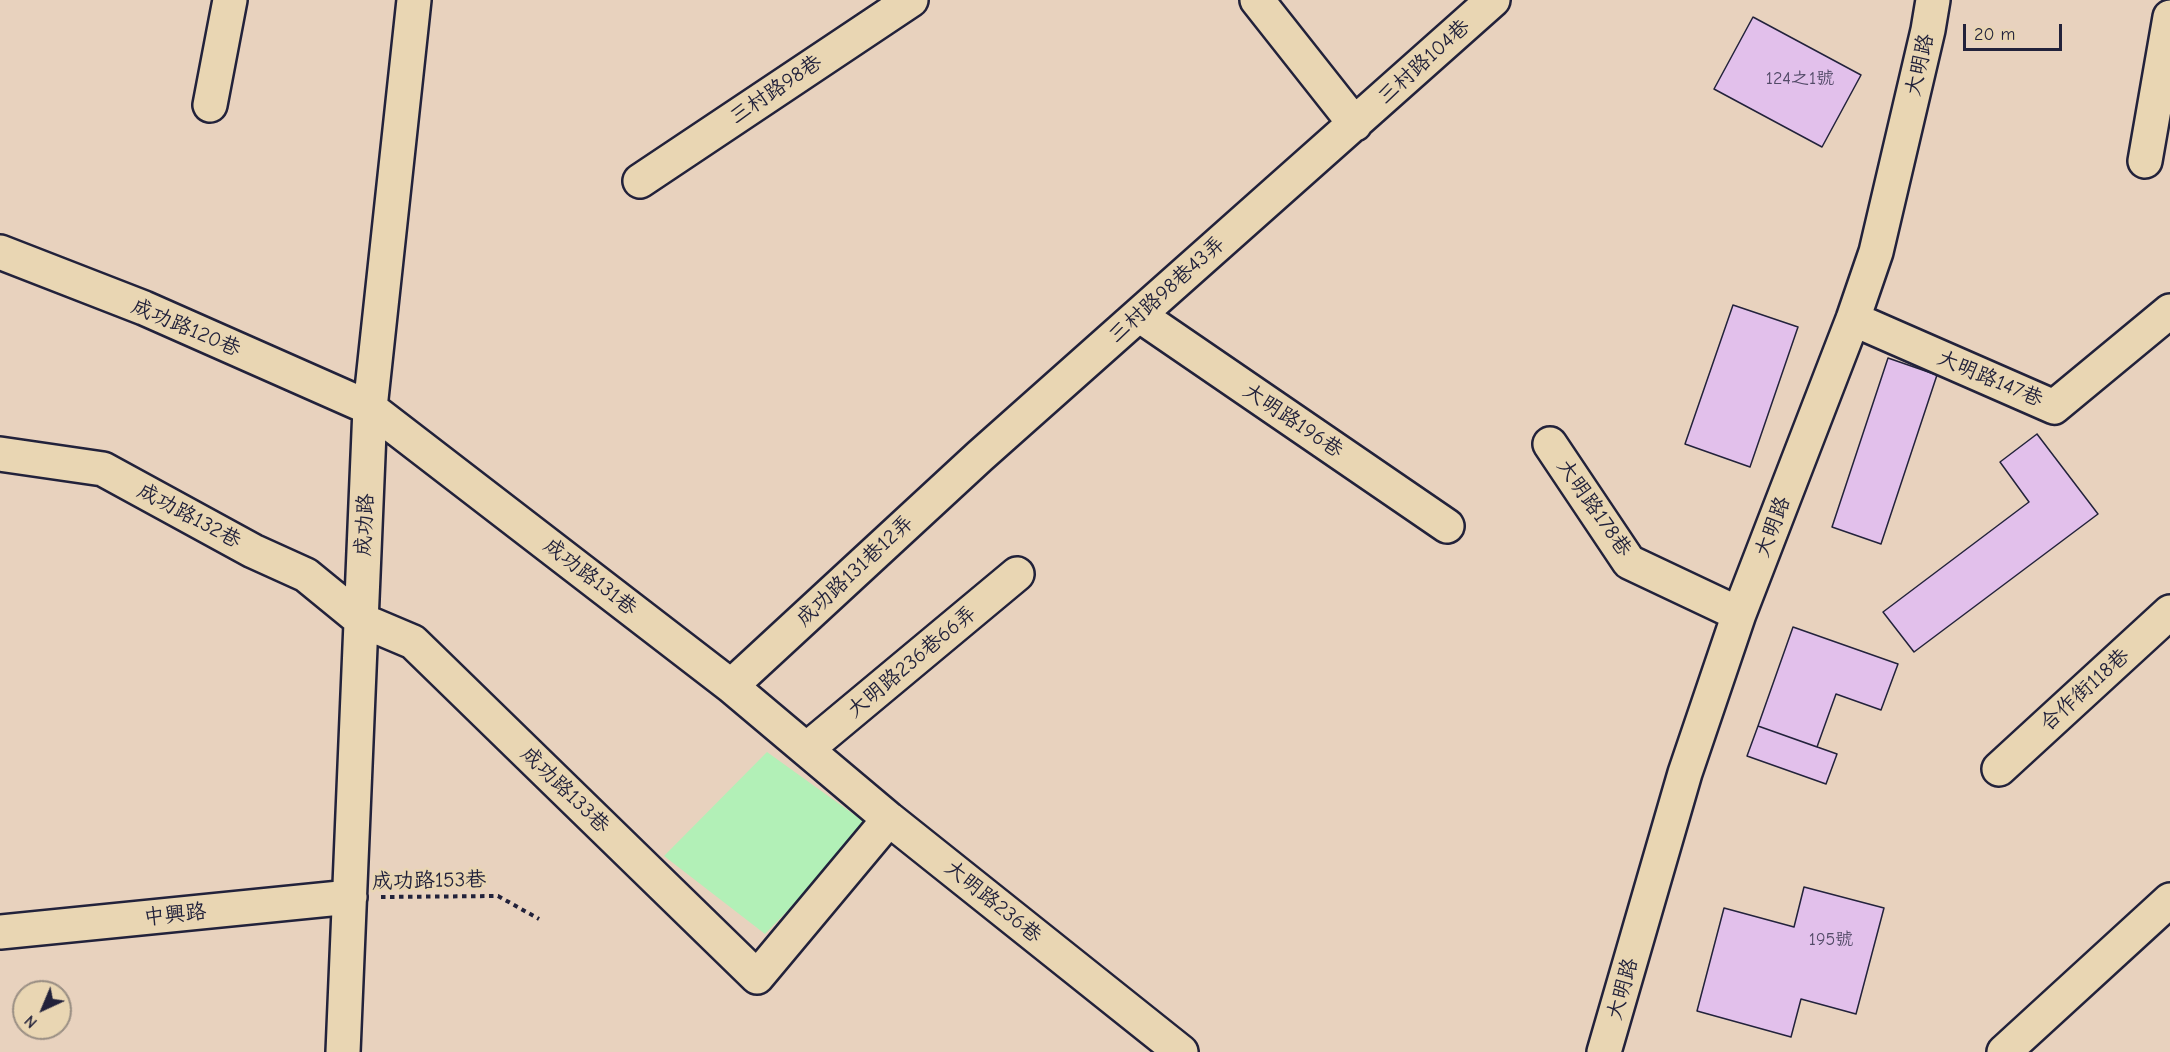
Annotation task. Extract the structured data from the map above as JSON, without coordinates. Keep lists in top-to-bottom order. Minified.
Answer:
{"streets":{"street":["三村路104巷","大明路","三村路98巷","三村路98巷43弄","成功路120巷","大明路147巷","大明路196巷","大明路178巷","成功路132巷","成功路","成功路131巷12弄","成功路131巷","大明路236巷66弄","合作街118巷","成功路133巷","大明路236巷","中興路"],"path":["成功路153巷"]},"crossings":[["三村路104巷","三村路98巷43弄"],["大明路","大明路147巷"],["大明路","大明路178巷"],["三村路98巷43弄","大明路196巷"],["三村路98巷43弄","成功路131巷12弄"],["成功路120巷","成功路"],["成功路120巷","成功路131巷"],["成功路132巷","成功路"],["成功路132巷","成功路133巷"],["成功路","成功路131巷"],["成功路","成功路133巷"],["成功路","成功路153巷"],["成功路","中興路"],["成功路131巷12弄","成功路131巷"],["成功路131巷","大明路236巷66弄"],["成功路131巷","大明路236巷"],["大明路236巷66弄","大明路236巷"],["成功路133巷","大明路236巷"],["成功路153巷","中興路"]],"house_numbers":["124之1號","195號"],"scale_bar":"20 m","north":"bottom left"}
